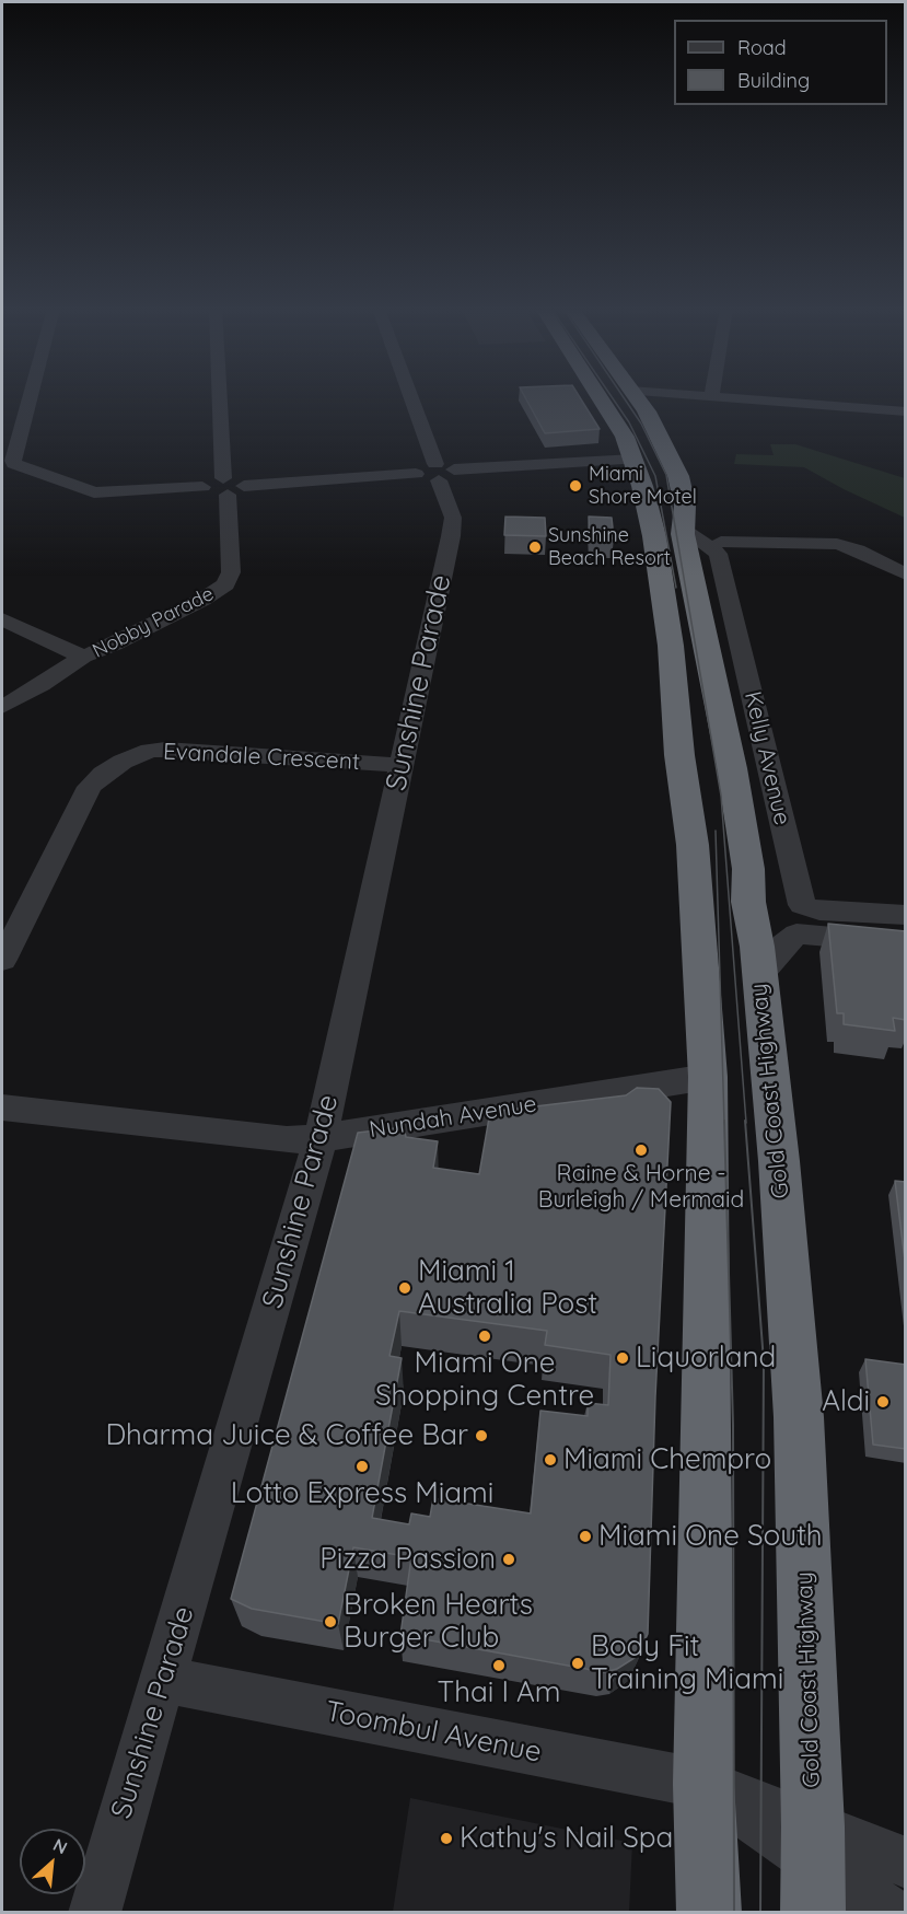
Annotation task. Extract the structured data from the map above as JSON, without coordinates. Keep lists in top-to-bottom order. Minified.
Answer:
{"streets":{"highway":["Gold Coast Highway"],"street":["Nobby Parade","Sunshine Parade","Evandale Crescent","Kelly Avenue","Nundah Avenue","Toombul Avenue"]},"crossings":[["Sunshine Parade","Evandale Crescent"],["Sunshine Parade","Nundah Avenue"],["Sunshine Parade","Toombul Avenue"],["Kelly Avenue","Gold Coast Highway"]],"places":["Miami Shore Motel","Sunshine Beach Resort","Raine & Horne - Burleigh / Mermaid","Miami 1 Australia Post","Miami One Shopping Centre","Liquorland","Aldi","Dharma Juice & Coffee Bar","Miami Chempro","Lotto Express Miami","Miami One South","Pizza Passion","Broken Hearts Burger Club","Body Fit Training Miami","Thai I Am","Kathy's Nail Spa"],"legend":["Road","Building"],"north":"top right"}
